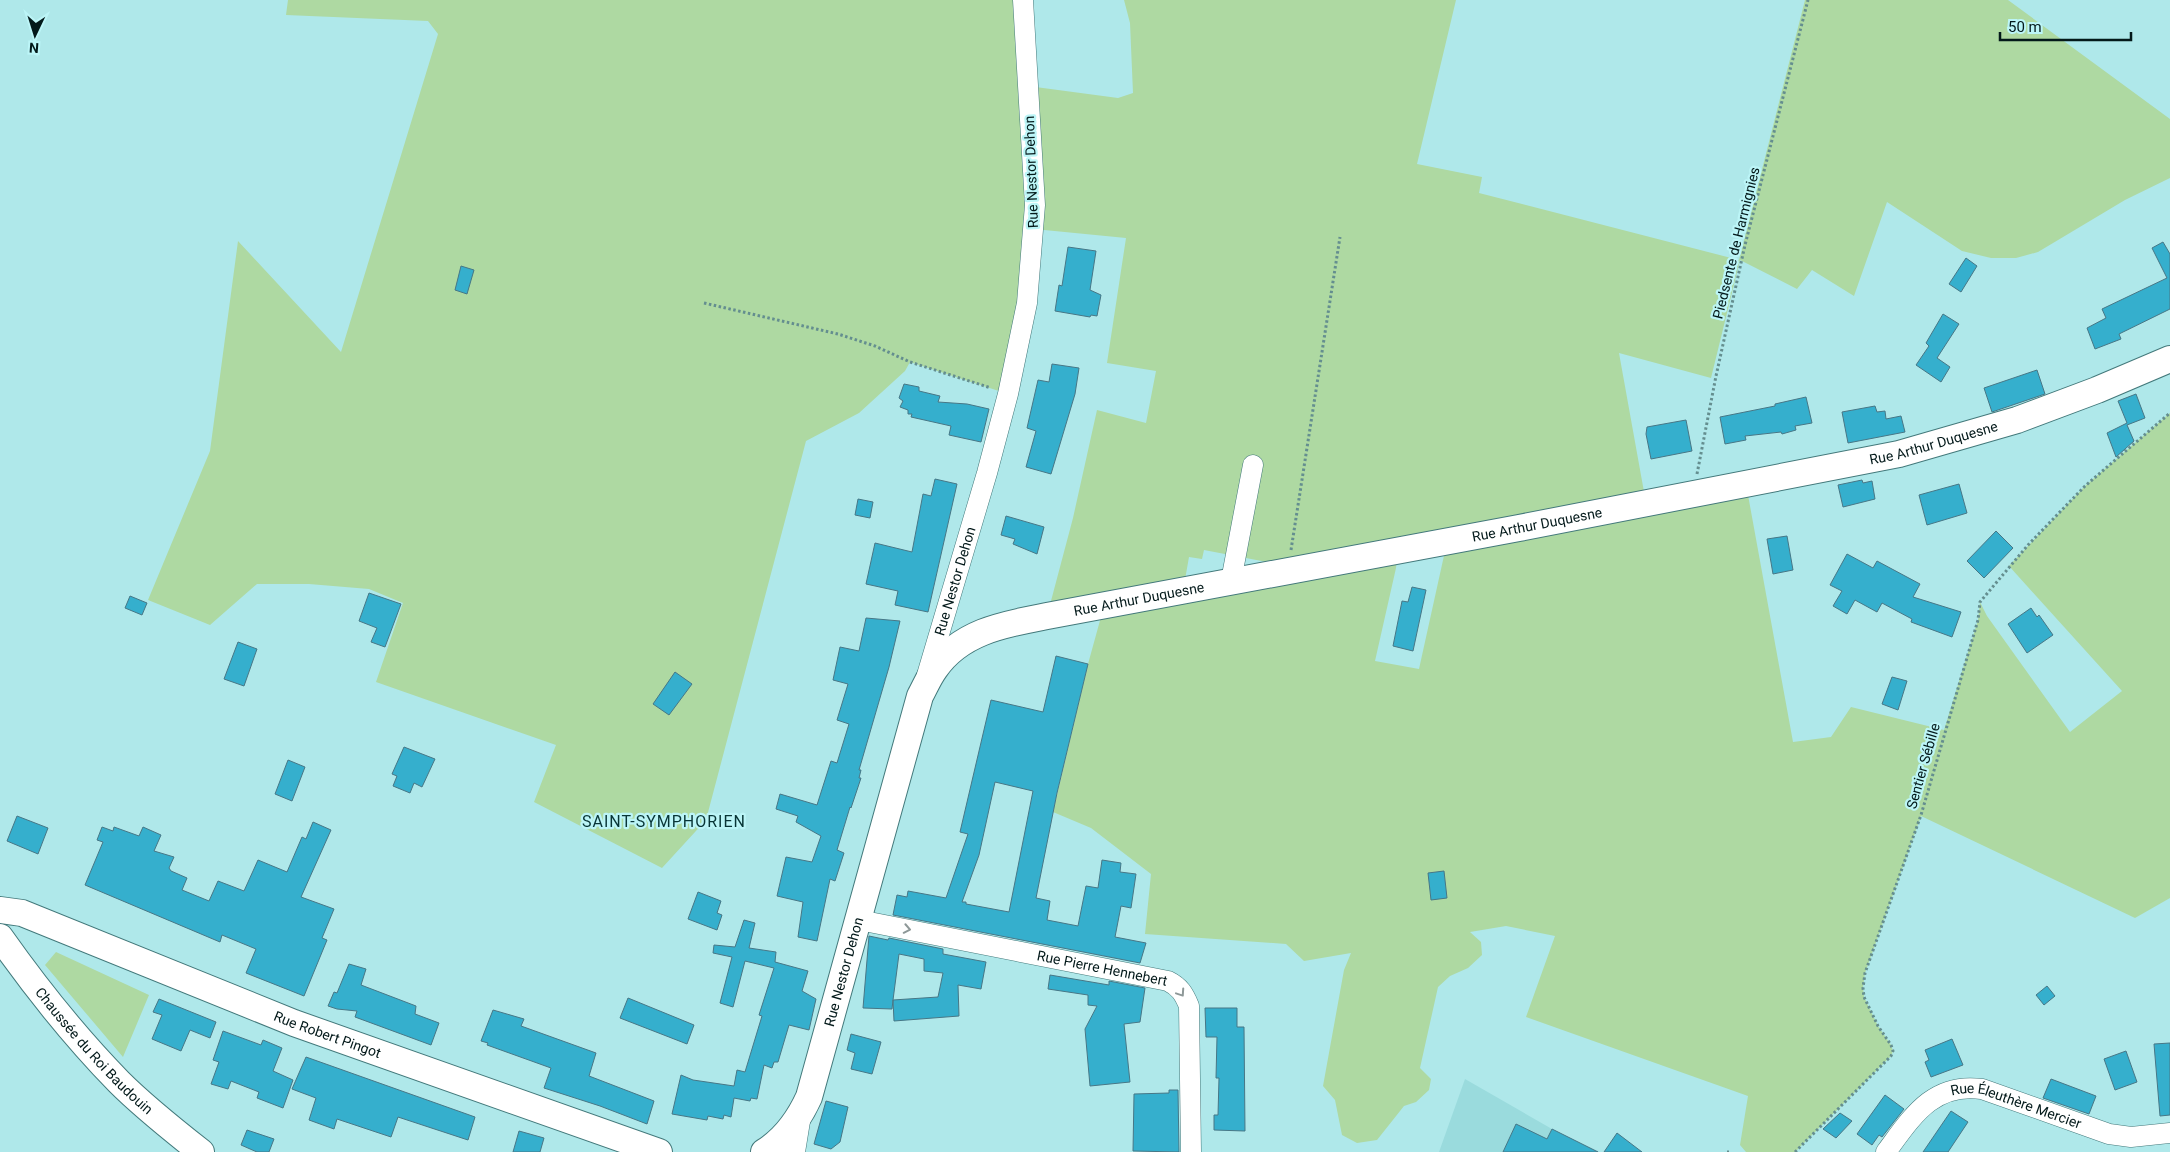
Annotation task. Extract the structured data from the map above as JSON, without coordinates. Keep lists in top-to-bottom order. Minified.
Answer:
{"streets":{"main road":["Rue Nestor Dehon","Rue Arthur Duquesne","Rue Robert Pingot","Chaussée du Roi Baudouin"],"street":["Rue Pierre Hennebert","Rue Éleuthère Mercier"],"path":["Piedsente de Harmignies","Sentier Sébille"]},"crossings":[["Rue Nestor Dehon","Rue Arthur Duquesne"],["Rue Nestor Dehon","Rue Pierre Hennebert"],["Piedsente de Harmignies","Rue Arthur Duquesne"]],"one_way":["Rue Pierre Hennebert"],"districts":["SAINT-SYMPHORIEN"],"scale_bar":"50 m","north":"bottom"}
